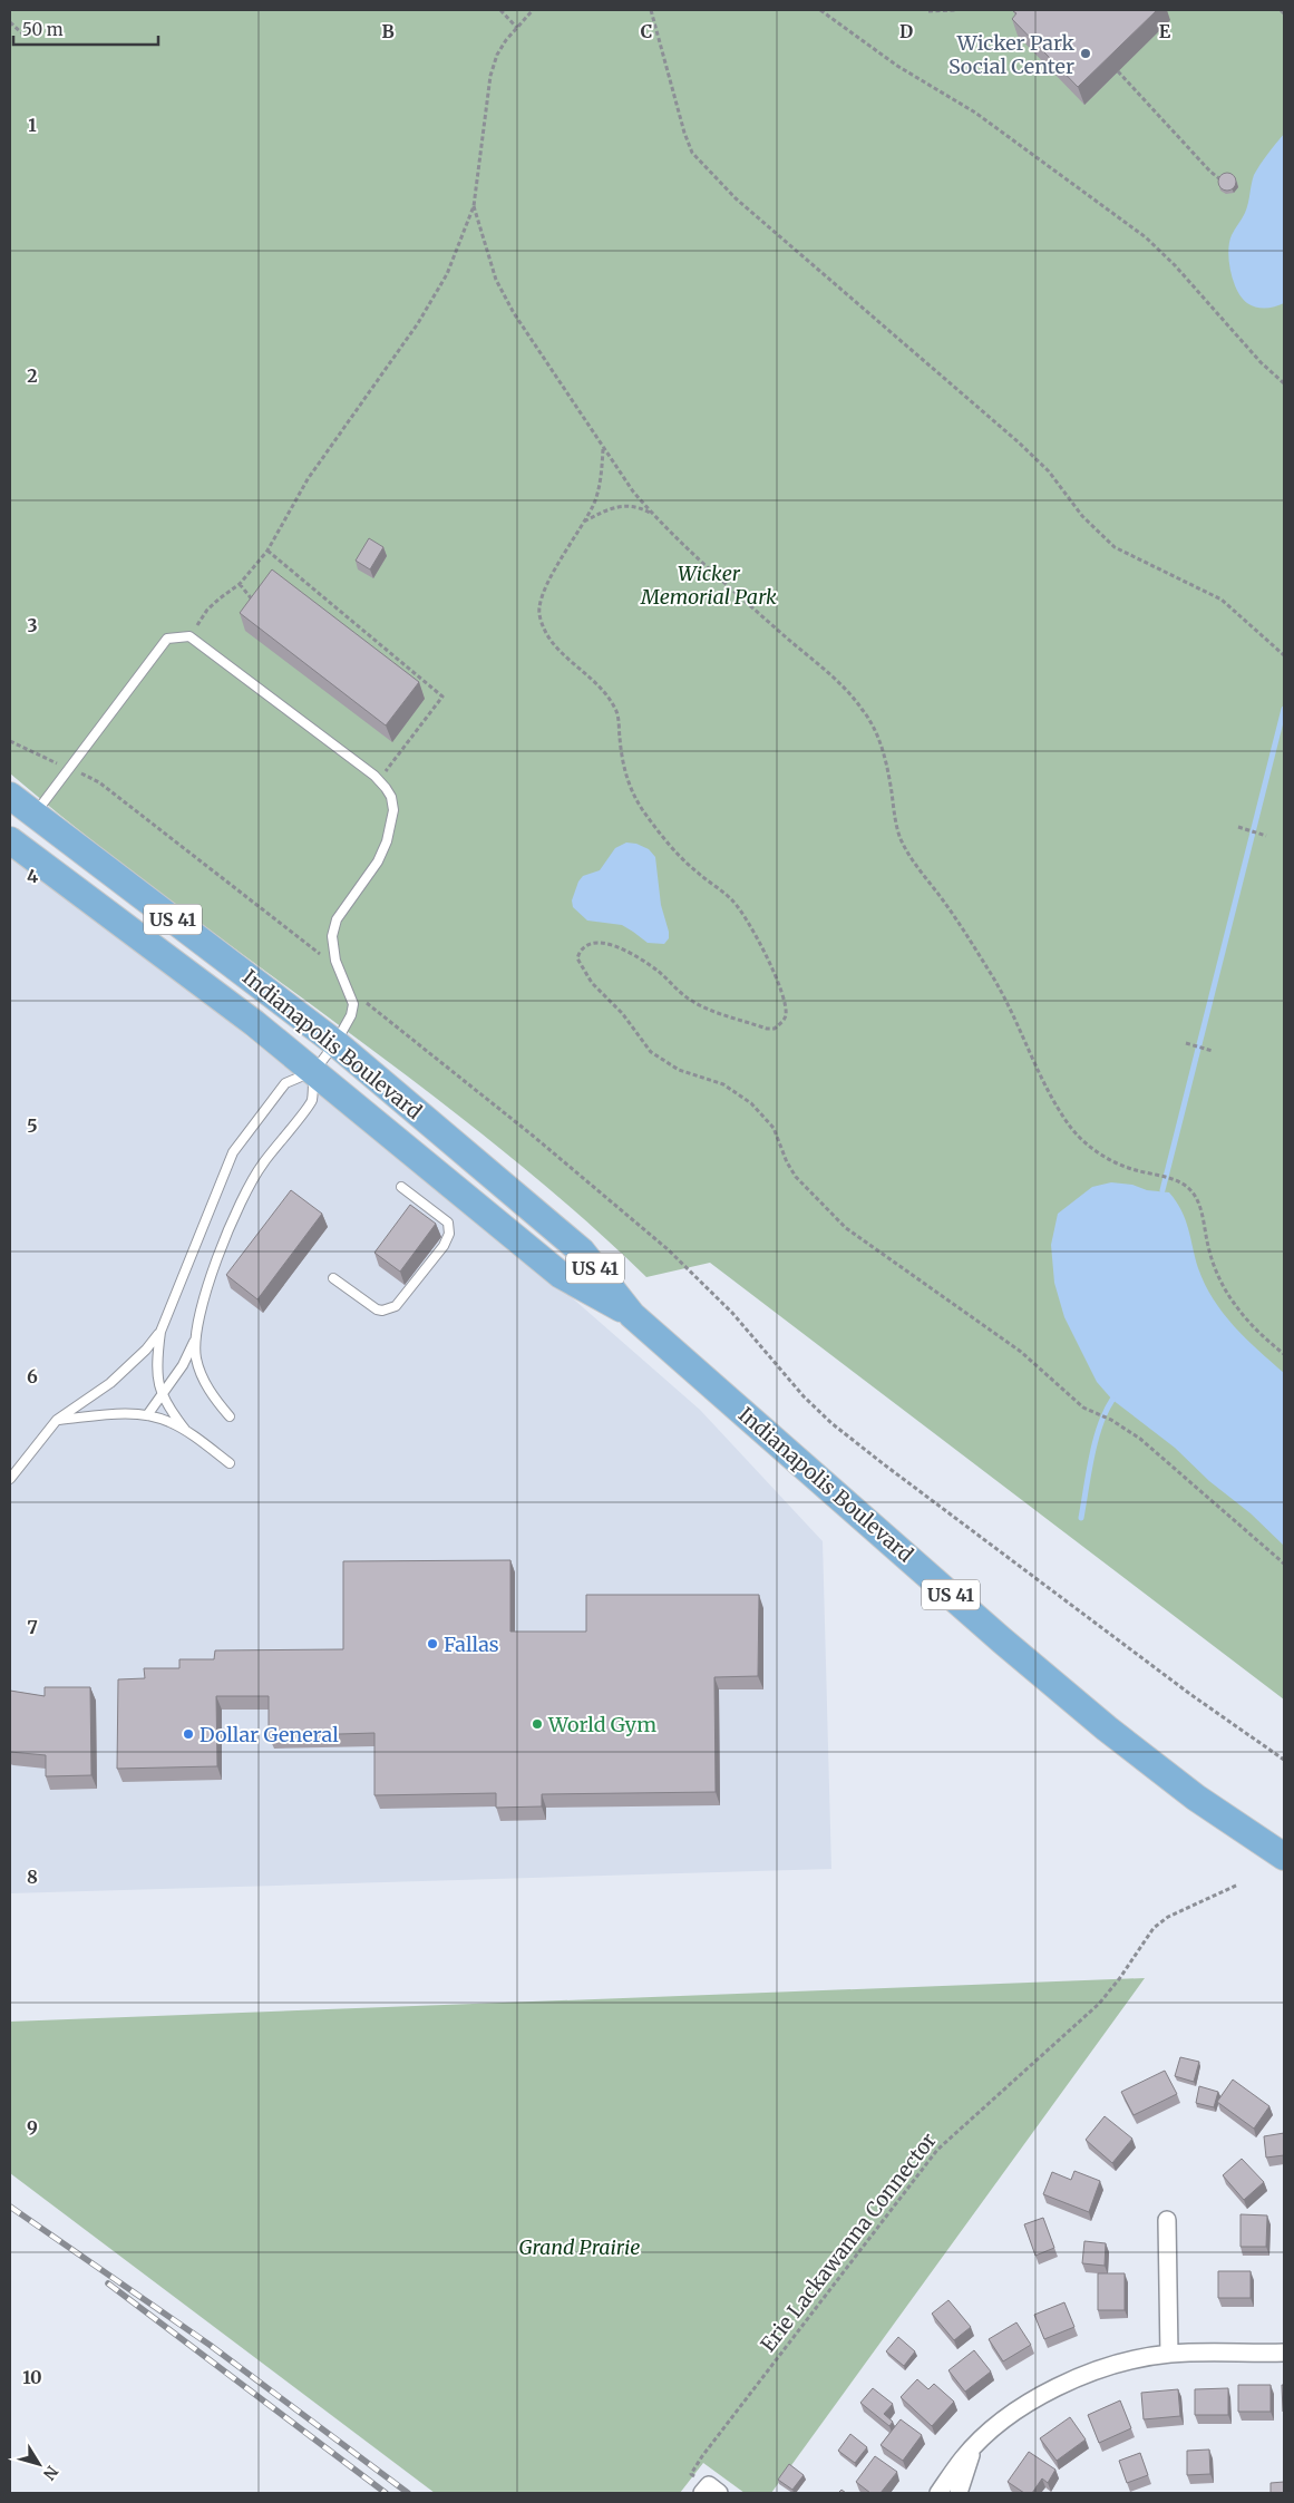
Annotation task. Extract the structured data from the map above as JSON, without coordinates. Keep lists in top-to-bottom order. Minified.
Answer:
{"streets":{"highway":["US 41","Indianapolis Boulevard"],"path":["Erie Lackawanna Connector"]},"parks":["Wicker Memorial Park","Grand Prairie"],"places":["Wicker Park Social Center","Fallas","World Gym","Dollar General"],"scale_bar":"50 m","north":"bottom right","grid":{"columns":["B","C","D","E"],"rows":["1","2","3","4","5","6","7","8","9","10"]}}
